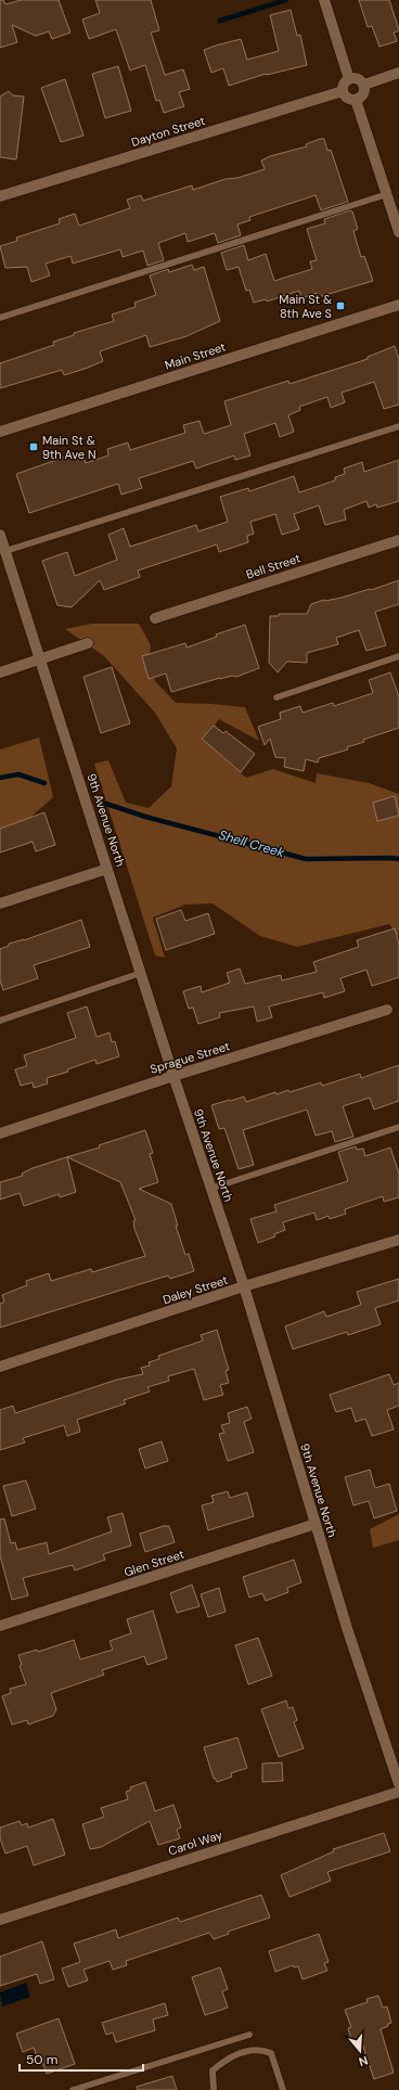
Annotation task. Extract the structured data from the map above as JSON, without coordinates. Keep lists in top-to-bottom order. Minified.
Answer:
{"streets":{"street":["Dayton Street","Main Street","Bell Street","9th Avenue North","Sprague Street","Daley Street","Glen Street","Carol Way"]},"crossings":[["9th Avenue North","Sprague Street"],["9th Avenue North","Daley Street"],["9th Avenue North","Glen Street"]],"water":["Shell Creek"],"places":{"transit":["Main St & 8th Ave S","Main St & 9th Ave N"]},"scale_bar":"50 m","north":"bottom"}
